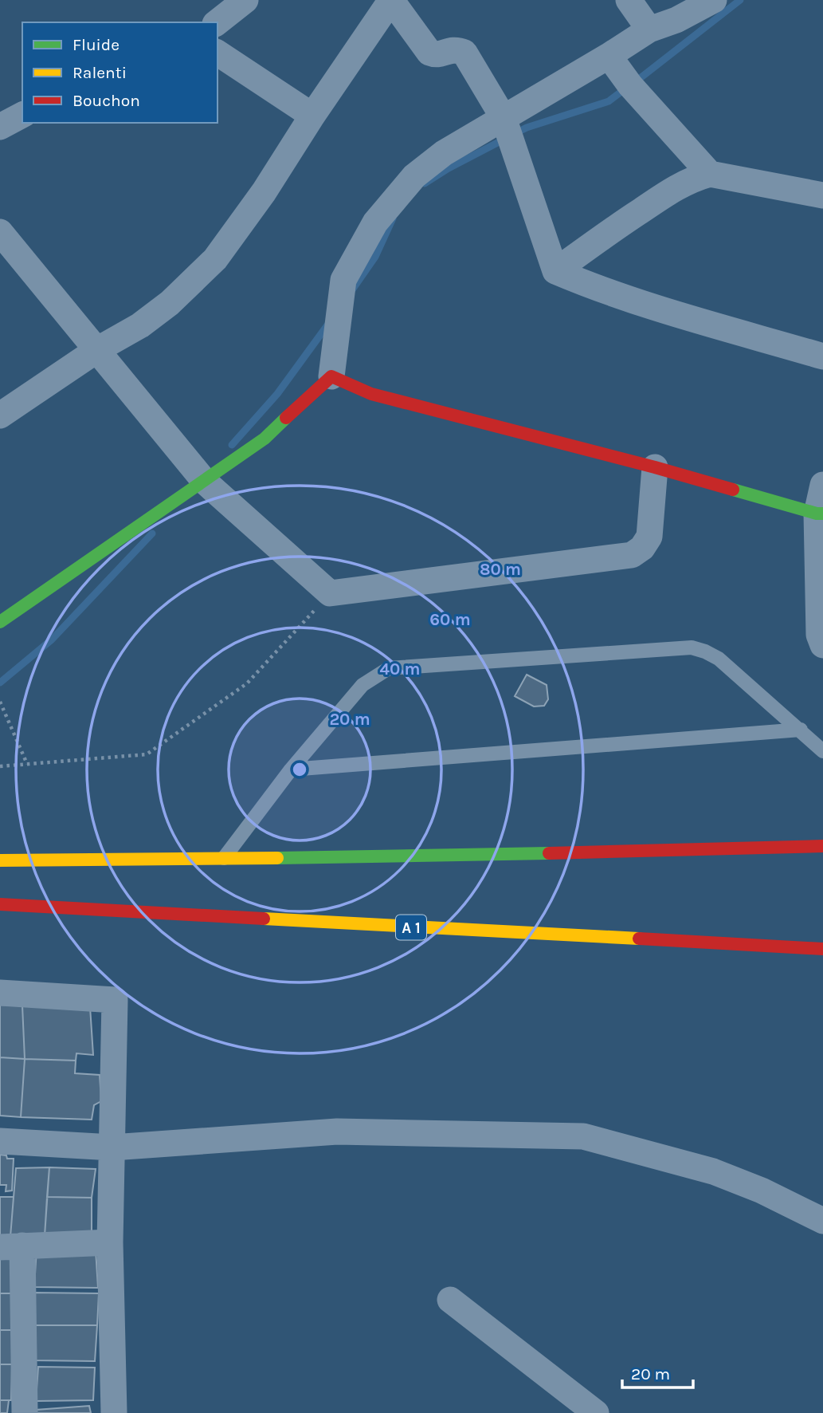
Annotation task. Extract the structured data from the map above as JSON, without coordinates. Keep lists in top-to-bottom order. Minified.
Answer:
{"streets":{"main road":["A 1"]},"legend":["Fluide","Ralenti","Bouchon"],"scale_bar":"20 m","rings":["80 m","60 m","40 m","20 m"]}
